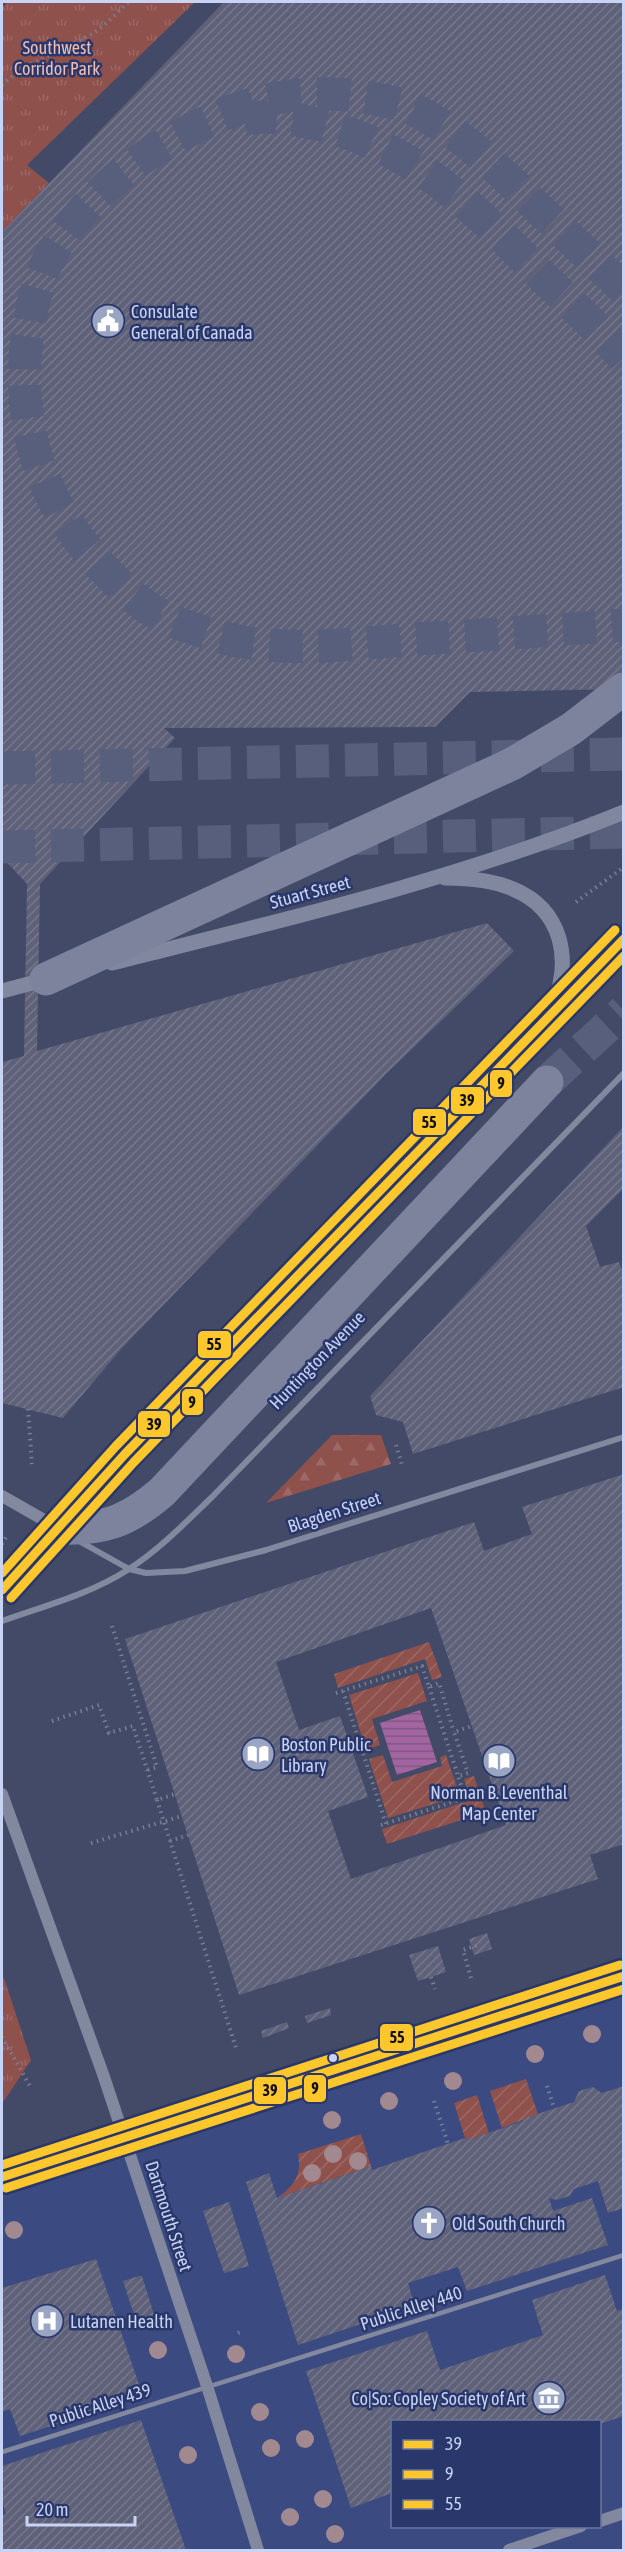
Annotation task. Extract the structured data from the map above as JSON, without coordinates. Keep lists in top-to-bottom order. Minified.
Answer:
{"streets":{"main road":["Stuart Street","Dartmouth Street"],"street":["Huntington Avenue","Blagden Street"],"lane":["Public Alley 440","Public Alley 439"]},"crossings":[["Huntington Avenue","Blagden Street"],["Dartmouth Street","Public Alley 440"],["Dartmouth Street","Public Alley 439"],["Public Alley 440","Public Alley 439"]],"parks":["Southwest Corridor Park"],"places":{"public building":["Consulate General of Canada"],"library":["Boston Public Library","Norman B. Leventhal Map Center"],"church":["Old South Church"],"hospital":["Lutanen Health"],"museum":["Co|So: Copley Society of Art"]},"lines":["transit line 55","transit line 39","transit line 9"],"legend":["39","9","55"],"scale_bar":"20 m"}
